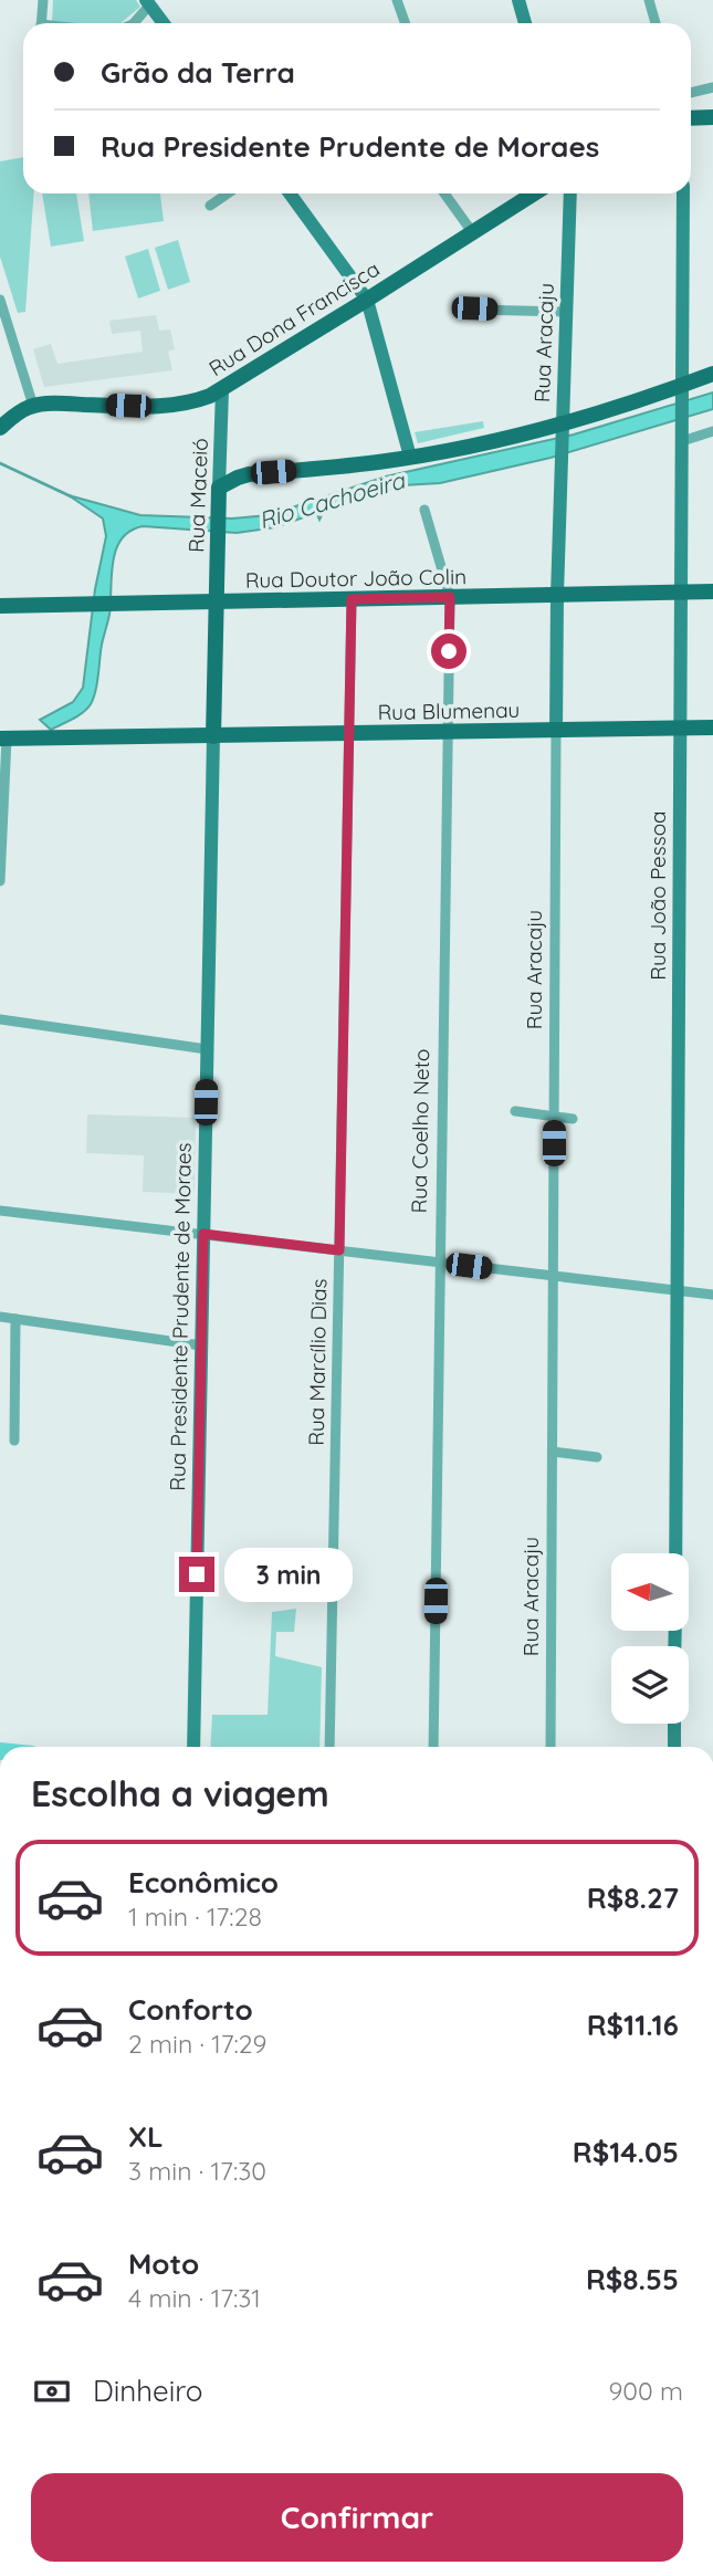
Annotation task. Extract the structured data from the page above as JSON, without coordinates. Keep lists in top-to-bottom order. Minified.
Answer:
{"streets":{"main road":["Rua Dona Francisca","Rua Maceió","Rua Doutor João Colin","Rua Blumenau","Rua Presidente Prudente de Moraes"],"street":["Rua Aracaju","Rua João Pessoa","Rua Coelho Neto","Rua Marcílio Dias"]},"crossings":[["Rua Dona Francisca","Rua Maceió"],["Rua Aracaju","Rua Doutor João Colin"],["Rua Aracaju","Rua Blumenau"],["Rua Maceió","Rua Doutor João Colin"],["Rua Maceió","Rua Presidente Prudente de Moraes"],["Rua Doutor João Colin","Rua João Pessoa"],["Rua Doutor João Colin","Rua Coelho Neto"],["Rua Doutor João Colin","Rua Presidente Prudente de Moraes"],["Rua Doutor João Colin","Rua Marcílio Dias"],["Rua Blumenau","Rua João Pessoa"],["Rua Blumenau","Rua Coelho Neto"],["Rua Blumenau","Rua Presidente Prudente de Moraes"],["Rua Blumenau","Rua Marcílio Dias"]],"water":["Rio Cachoeira"],"north":"left","page":{"banner":["Grão da Terra","Rua Presidente Prudente de Moraes"],"bubble":"3 min","heading":"Escolha a viagem","list":[{"name":"Econômico","note":"1 min · 17:28","value":"R$8.27"},{"name":"Conforto","note":"2 min · 17:29","value":"R$11.16"},{"name":"XL","note":"3 min · 17:30","value":"R$14.05"},{"name":"Moto","note":"4 min · 17:31","value":"R$8.55"}],"pay":["Dinheiro","900 m"],"buttons":"Confirmar"}}
